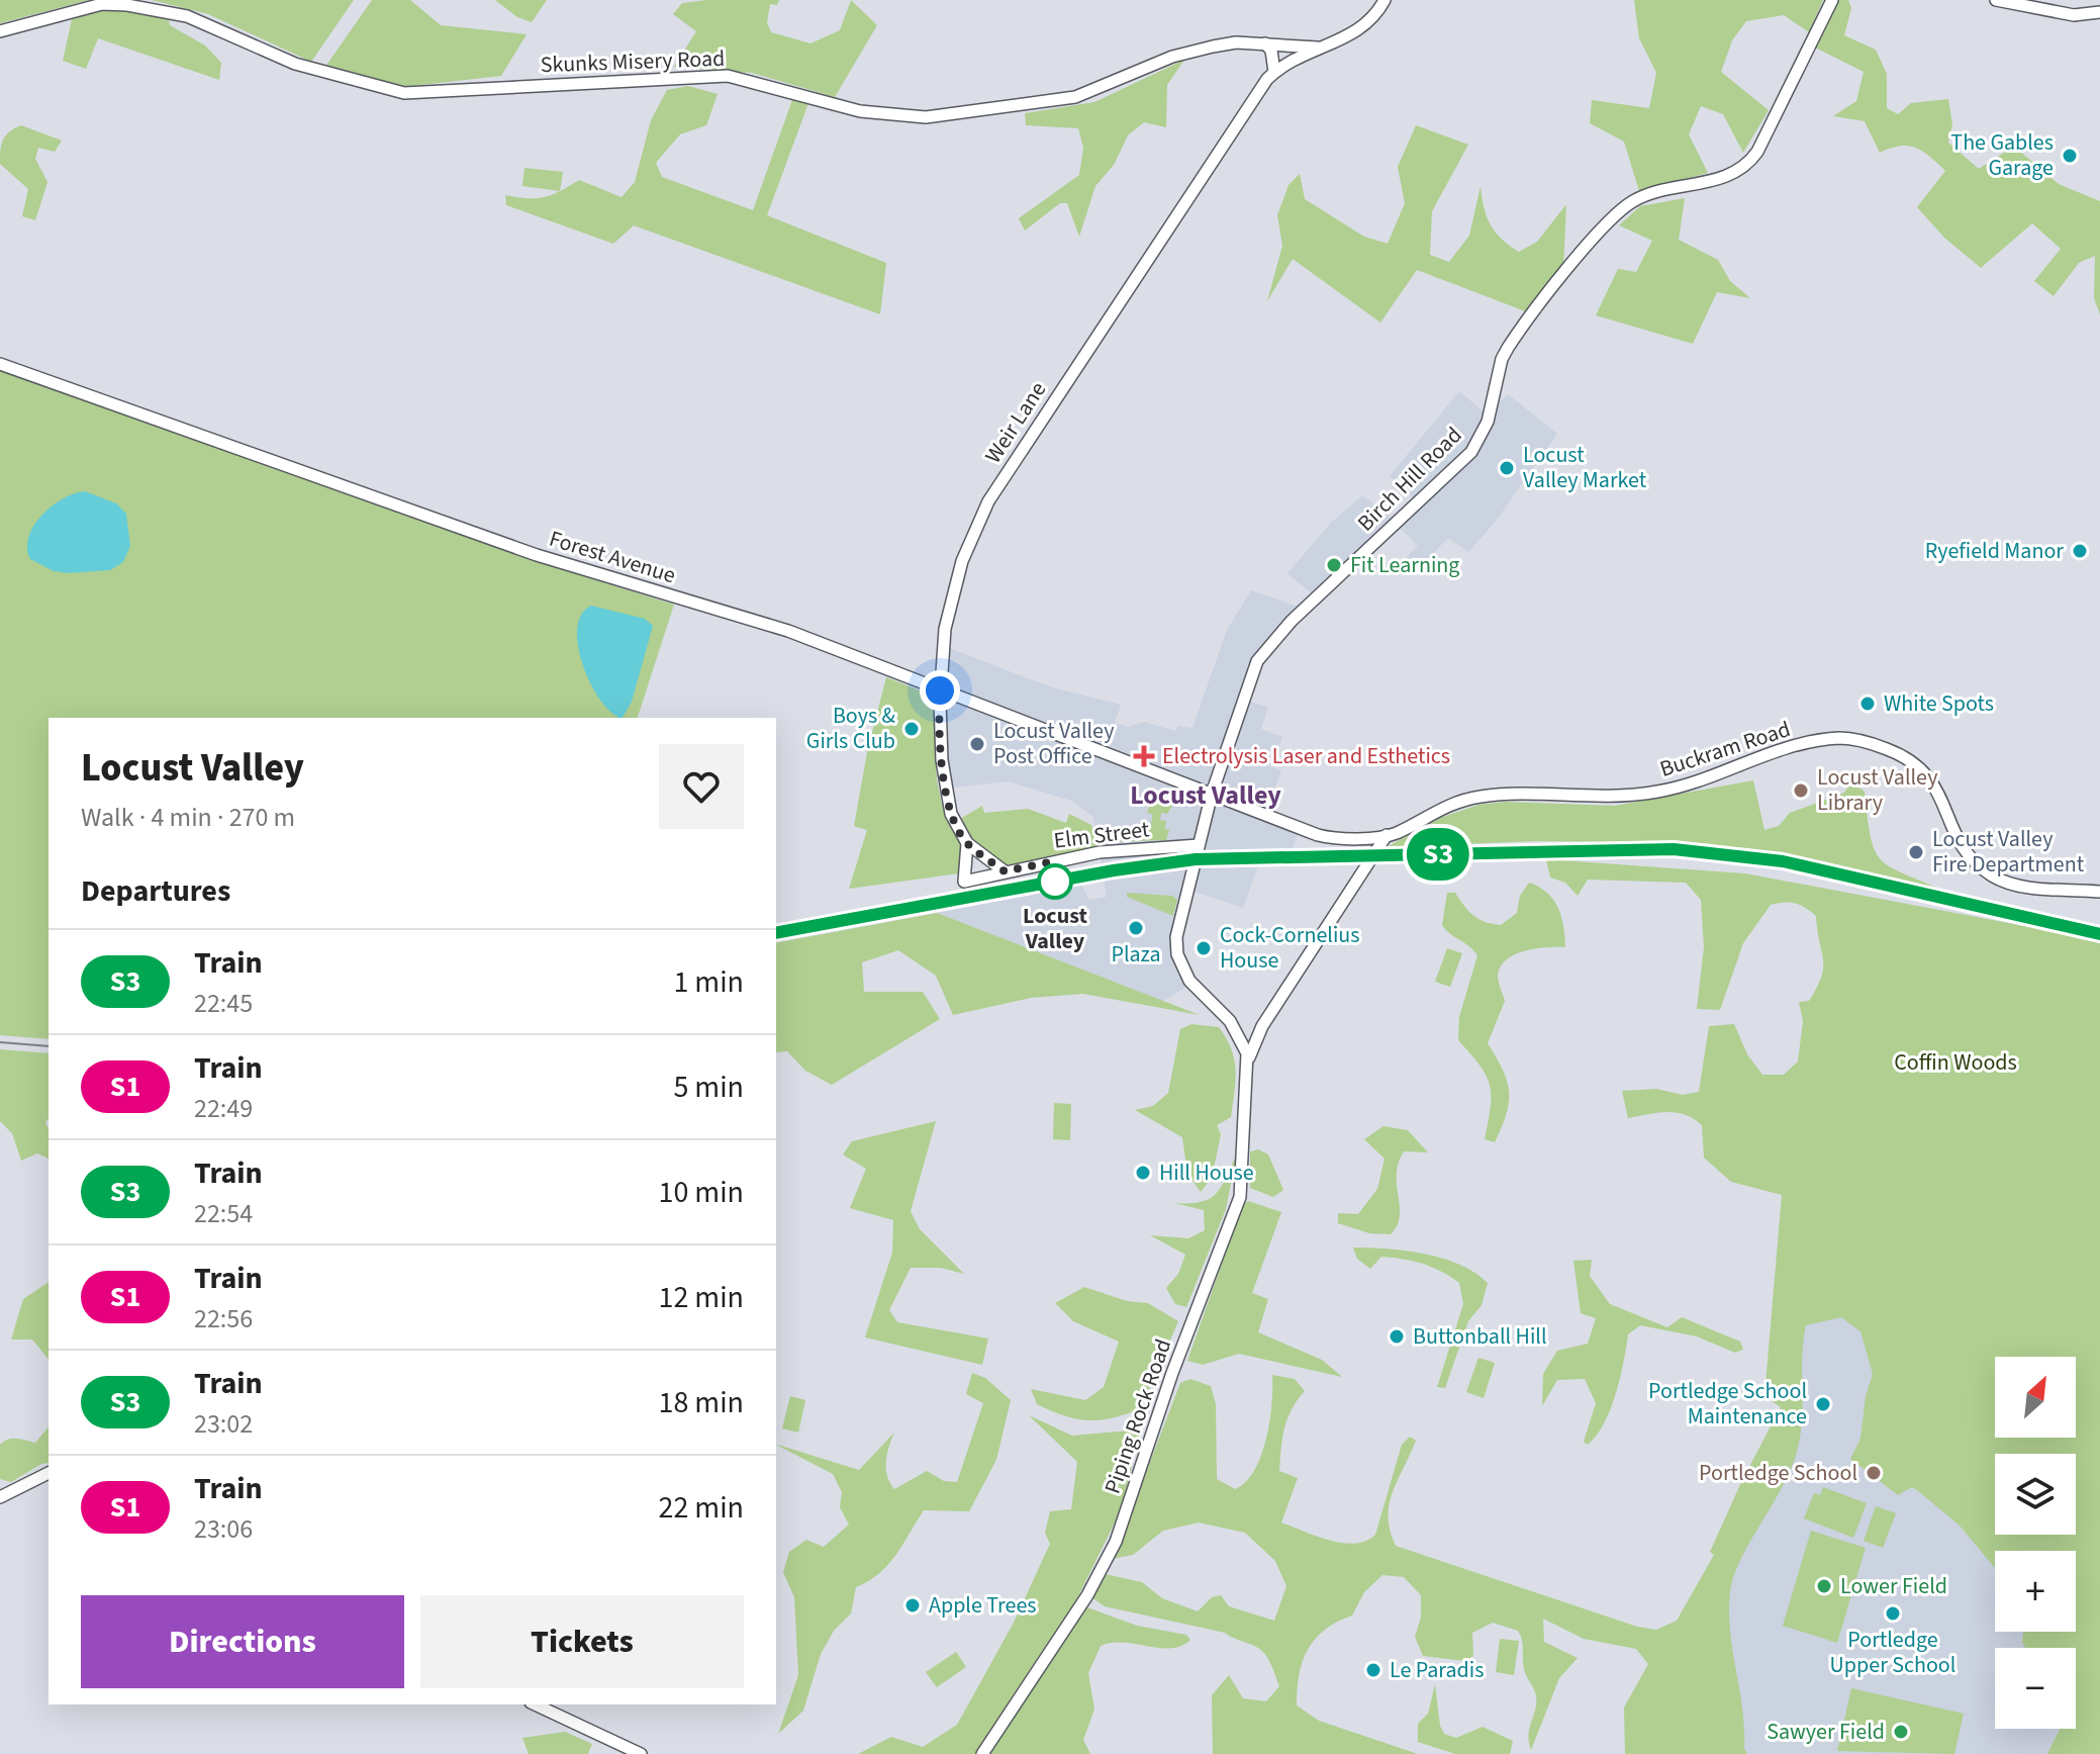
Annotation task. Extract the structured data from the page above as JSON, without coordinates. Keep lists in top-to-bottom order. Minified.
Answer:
{"streets":{"street":["Skunks Misery Road","Weir Lane","Birch Hill Road","Forest Avenue","Buckram Road","Elm Street","Piping Rock Road"]},"crossings":[["Skunks Misery Road","Weir Lane"],["Weir Lane","Forest Avenue"],["Weir Lane","Elm Street"],["Birch Hill Road","Forest Avenue"],["Birch Hill Road","Buckram Road"],["Birch Hill Road","Elm Street"],["Birch Hill Road","Piping Rock Road"],["Forest Avenue","Buckram Road"]],"districts":["Locust Valley"],"parks":["Coffin Woods"],"places":{"other":["The Gables Garage","Locust Valley Market","Ryefield Manor","Fit Learning","White Spots","Boys & Girls Club","Locust Valley Post Office","Locust Valley Library","Locust Valley Fire Department","Locust Valley","Plaza","Cock-Cornelius House","Hill House","Buttonball Hill","Portledge School Maintenance","Portledge School","Lower Field","Apple Trees","Portledge Upper School","Le Paradis","Sawyer Field"],"health":["Electrolysis Laser and Esthetics"]},"north":"top right","page":{"on_map":"S3","heading":[["Locust Valley","Walk · 4 min · 270 m"],"Departures"],"list":[{"mark":"S3","name":"Train","note":"22:45","value":"1 min"},{"mark":"S1","name":"Train","note":"22:49","value":"5 min"},{"mark":"S3","name":"Train","note":"22:54","value":"10 min"},{"mark":"S1","name":"Train","note":"22:56","value":"12 min"},{"mark":"S3","name":"Train","note":"23:02","value":"18 min"},{"mark":"S1","name":"Train","note":"23:06","value":"22 min"}],"map_buttons":["+","−"],"buttons":["Directions","Tickets"]}}
